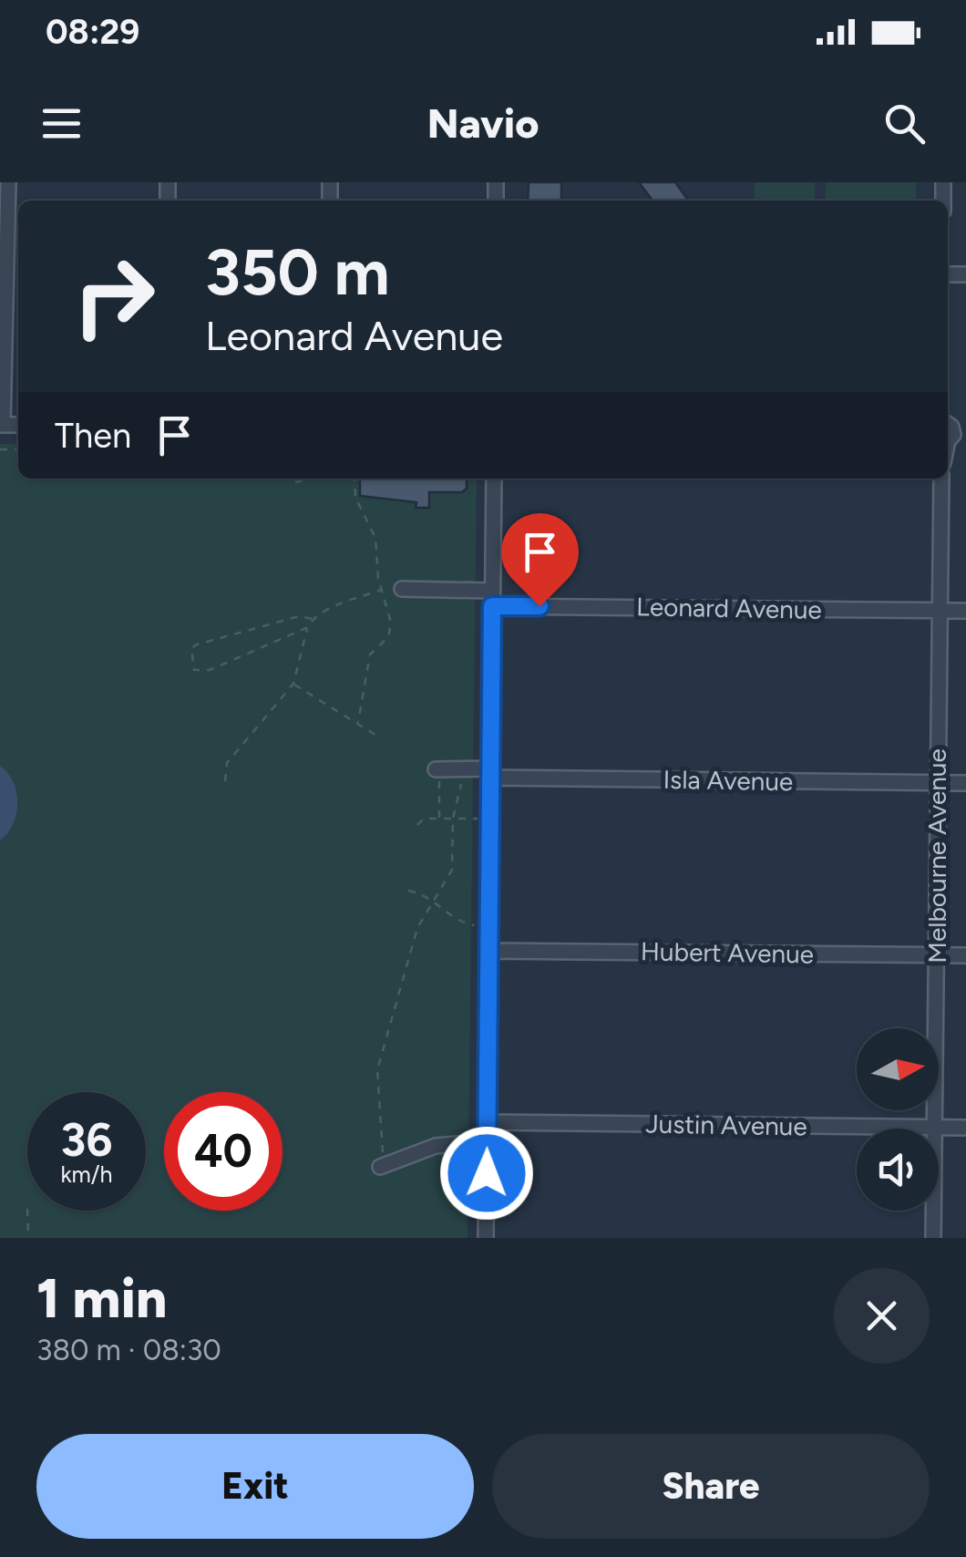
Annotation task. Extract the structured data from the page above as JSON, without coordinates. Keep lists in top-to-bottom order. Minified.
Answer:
{"streets":{"street":["Leonard Avenue","Isla Avenue","Melbourne Avenue","Hubert Avenue","Justin Avenue"]},"crossings":[["Leonard Avenue","Melbourne Avenue"],["Isla Avenue","Melbourne Avenue"],["Melbourne Avenue","Hubert Avenue"],["Melbourne Avenue","Justin Avenue"]],"north":"right","page":{"status":"08:29","header":"Navio","turn":["350 m","Leonard Avenue"],"then":"Then","speed":"36 km/h","limit":"40","heading":["1 min","380 m · 08:30"],"buttons":["Exit","Share"]}}
